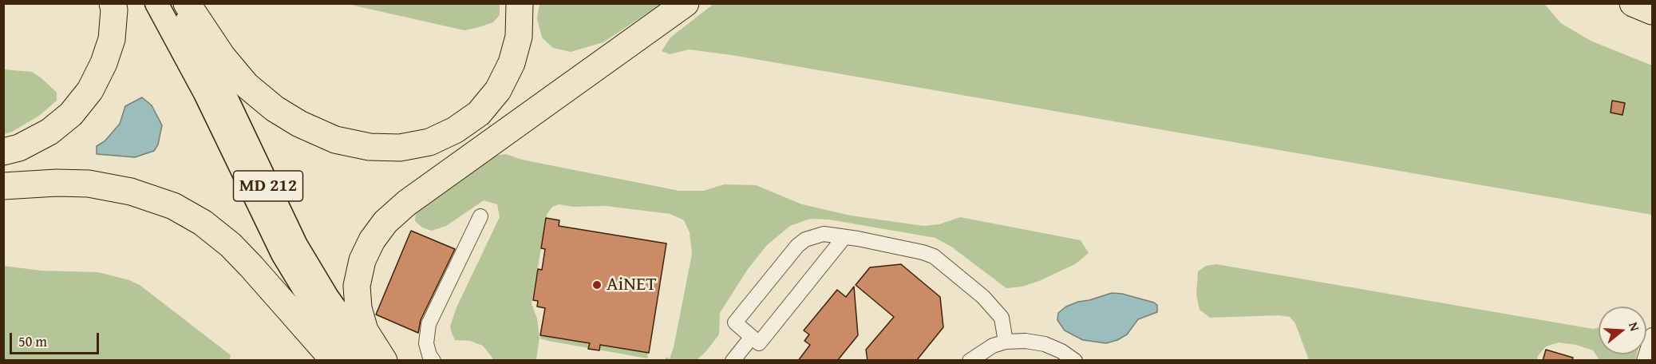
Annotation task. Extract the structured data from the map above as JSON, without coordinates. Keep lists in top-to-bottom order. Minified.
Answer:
{"streets":{"main road":["MD 212"]},"places":["AiNET"],"scale_bar":"50 m","north":"right"}
